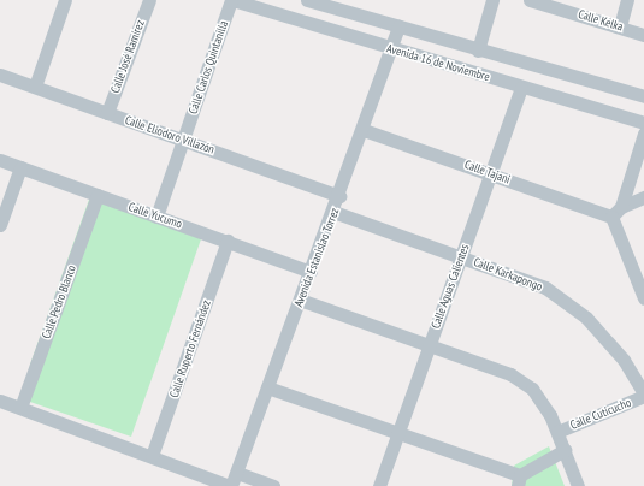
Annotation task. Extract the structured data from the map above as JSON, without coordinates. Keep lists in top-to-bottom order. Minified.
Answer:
{"streets":{"street":["Calle Kelka","Calle José Ramírez","Avenida 16 de Noviembre","Calle Carlos Quintanilla","Calle Eliodoro Villazón","Calle Tajani","Calle Yucumo","Avenida Estanislao Torrez","Calle Karkapongo","Calle Aguas Calientes","Calle Pedro Blanco","Calle Ruperto Fernández","Calle Cuticucho"]},"crossings":[["Calle José Ramírez","Calle Eliodoro Villazón"],["Avenida 16 de Noviembre","Calle Carlos Quintanilla"],["Avenida 16 de Noviembre","Avenida Estanislao Torrez"],["Avenida 16 de Noviembre","Calle Aguas Calientes"],["Calle Carlos Quintanilla","Calle Eliodoro Villazón"],["Calle Carlos Quintanilla","Calle Yucumo"],["Calle Eliodoro Villazón","Avenida Estanislao Torrez"],["Calle Tajani","Avenida Estanislao Torrez"],["Calle Tajani","Calle Aguas Calientes"],["Calle Yucumo","Avenida Estanislao Torrez"],["Calle Yucumo","Calle Pedro Blanco"],["Calle Yucumo","Calle Ruperto Fernández"],["Avenida Estanislao Torrez","Calle Karkapongo"],["Calle Karkapongo","Calle Aguas Calientes"],["Calle Karkapongo","Calle Cuticucho"]]}
